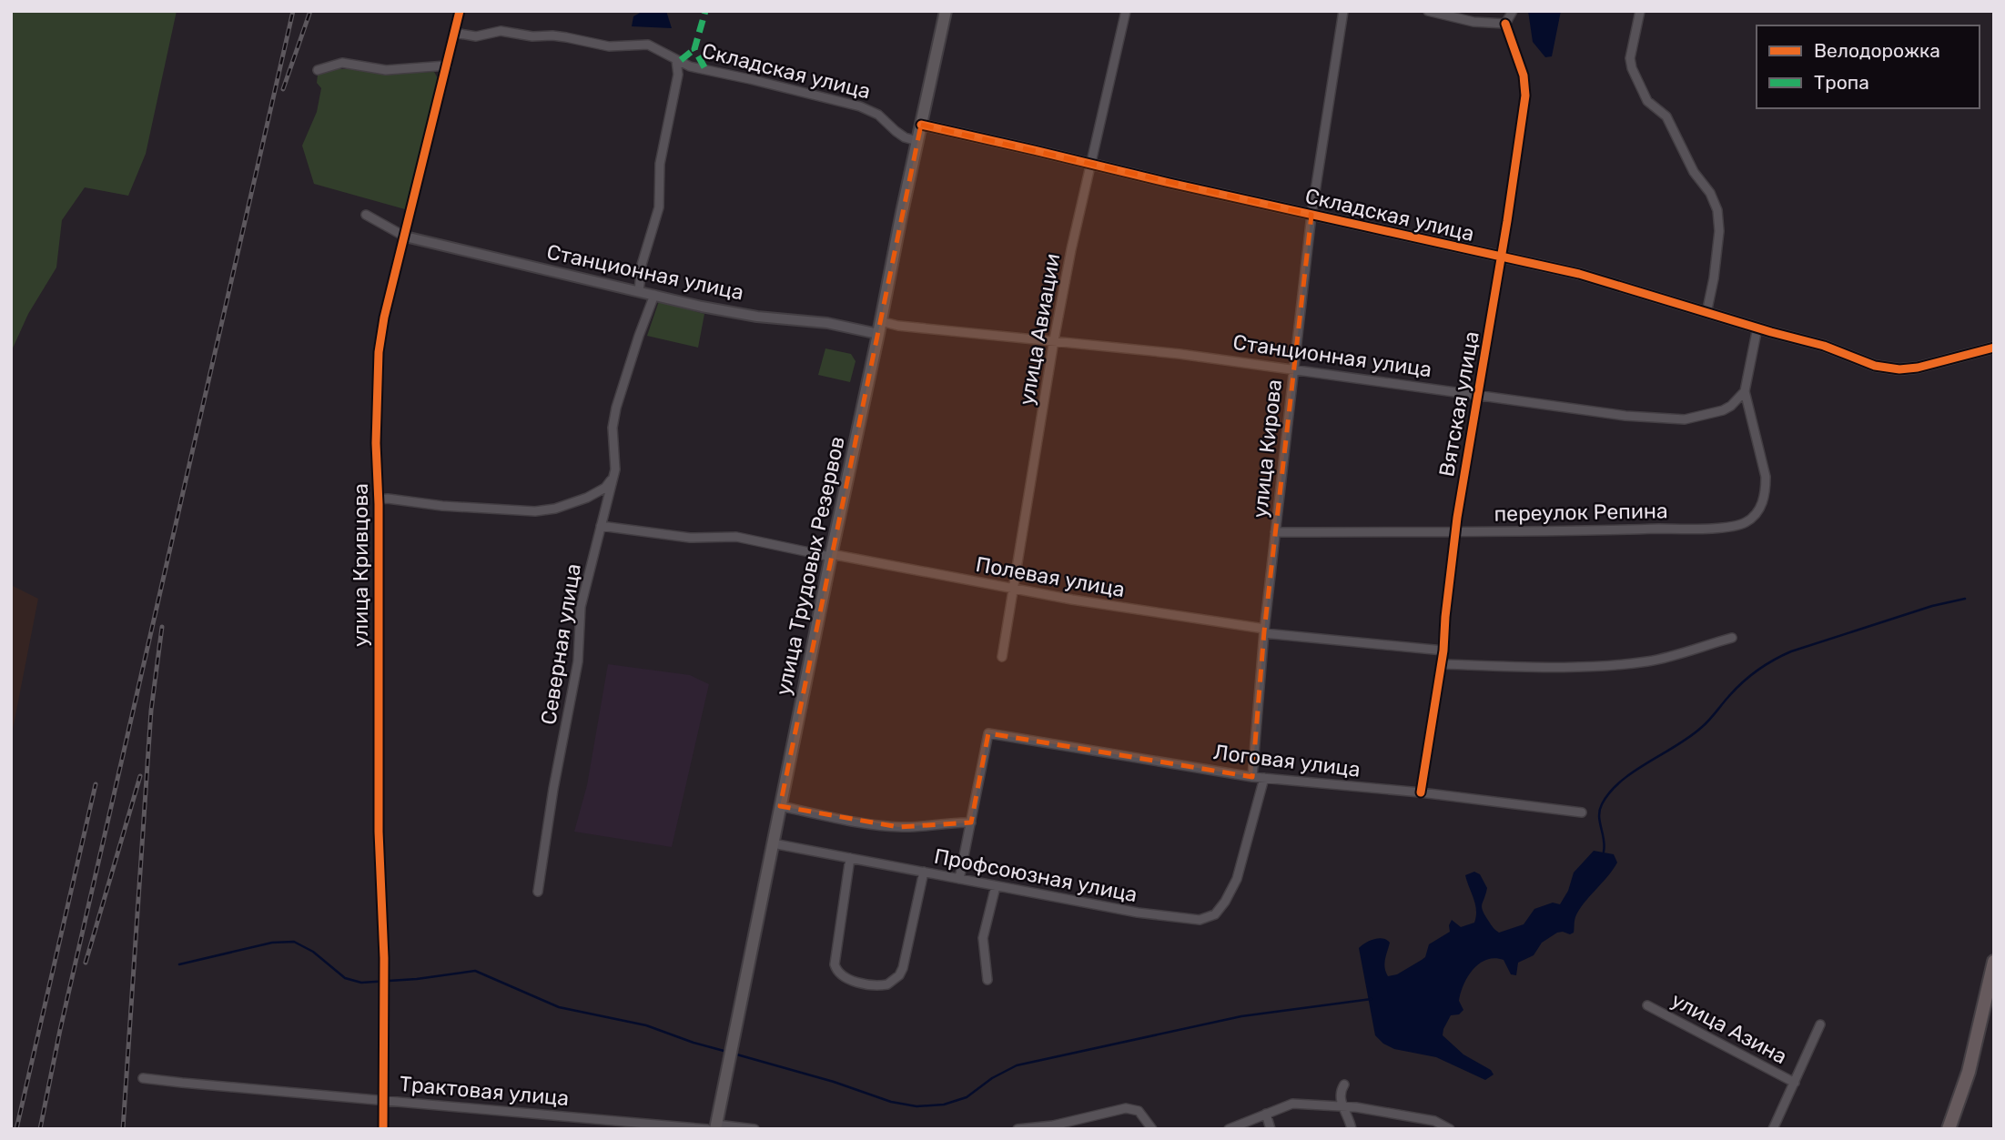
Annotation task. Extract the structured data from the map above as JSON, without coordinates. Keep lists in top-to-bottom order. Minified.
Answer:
{"streets":{"main road":["улица Трудовых Резервов"],"street":["Складская улица","Станционная улица","улица Авиации","Вятская улица","улица Кирова","переулок Репина","улица Кривцова","Полевая улица","Северная улица","Логовая улица","Профсоюзная улица","улица Азина","Трактовая улица"]},"crossings":[["Складская улица","улица Авиации"],["Складская улица","Вятская улица"],["Складская улица","улица Кирова"],["Складская улица","улица Кривцова"],["Складская улица","улица Трудовых Резервов"],["Станционная улица","улица Авиации"],["Станционная улица","Вятская улица"],["Станционная улица","улица Кирова"],["Станционная улица","переулок Репина"],["Станционная улица","улица Кривцова"],["Станционная улица","улица Трудовых Резервов"],["Станционная улица","Северная улица"],["улица Авиации","Полевая улица"],["Вятская улица","переулок Репина"],["Вятская улица","Полевая улица"],["Вятская улица","Логовая улица"],["улица Кирова","переулок Репина"],["улица Кирова","Полевая улица"],["улица Кирова","Логовая улица"],["улица Кривцова","Трактовая улица"],["улица Трудовых Резервов","Полевая улица"],["улица Трудовых Резервов","Профсоюзная улица"],["улица Трудовых Резервов","Трактовая улица"],["Полевая улица","Северная улица"],["Логовая улица","Профсоюзная улица"]],"legend":["Велодорожка","Тропа"]}
